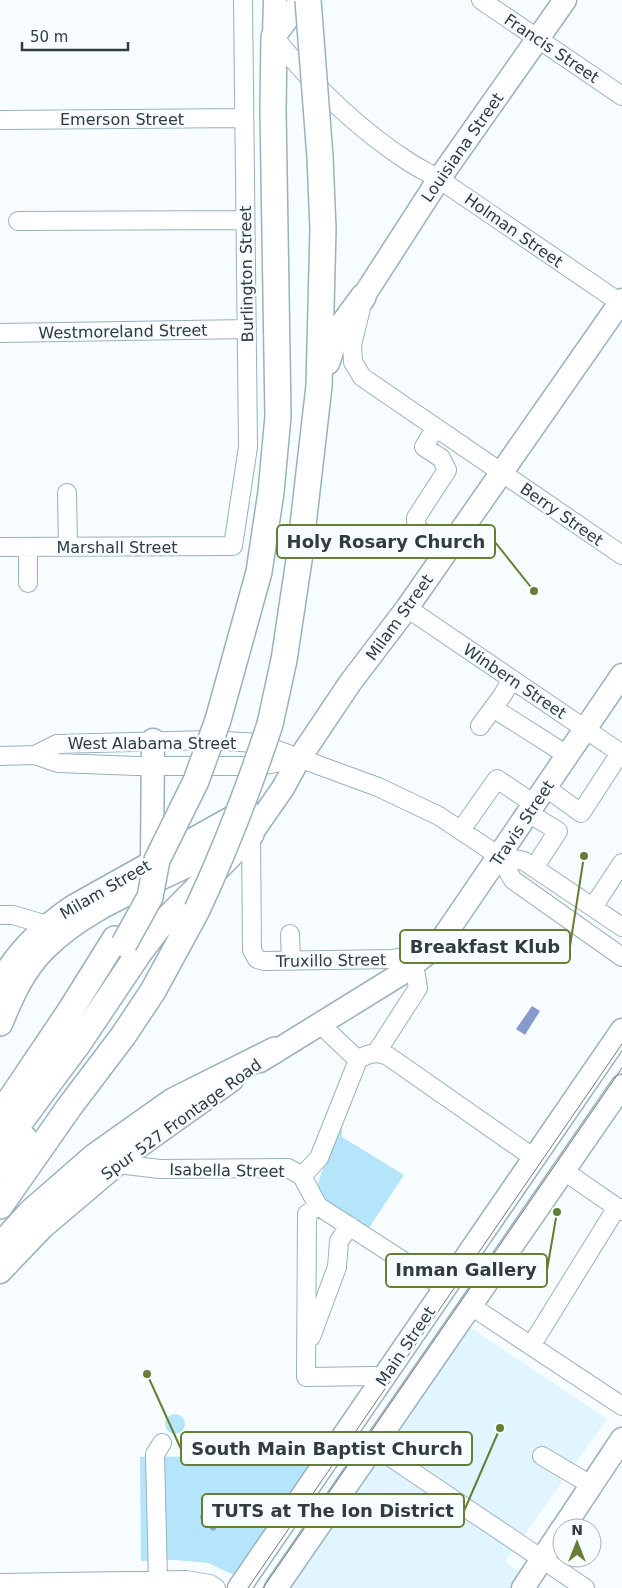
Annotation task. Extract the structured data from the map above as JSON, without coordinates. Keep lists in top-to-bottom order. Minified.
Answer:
{"streets":{"main road":["Louisiana Street","Milam Street","Travis Street","Spur 527 Frontage Road","Main Street"],"street":["Francis Street","Emerson Street","Holman Street","Burlington Street","Westmoreland Street","Berry Street","Marshall Street","Winbern Street","West Alabama Street","Truxillo Street","Isabella Street"]},"crossings":[["Francis Street","Louisiana Street"],["Emerson Street","Burlington Street"],["Louisiana Street","Holman Street"],["Louisiana Street","Berry Street"],["Holman Street","Milam Street"],["Burlington Street","Westmoreland Street"],["Burlington Street","Marshall Street"],["Berry Street","Milam Street"],["Milam Street","Winbern Street"],["Milam Street","West Alabama Street"],["Milam Street","Truxillo Street"],["Winbern Street","Travis Street"],["West Alabama Street","Travis Street"],["Travis Street","Truxillo Street"],["Travis Street","Spur 527 Frontage Road"],["Spur 527 Frontage Road","Isabella Street"],["Isabella Street","Main Street"]],"places":["Holy Rosary Church","Breakfast Klub","Inman Gallery","South Main Baptist Church","TUTS at The Ion District"],"scale_bar":"50 m","north":"top"}
